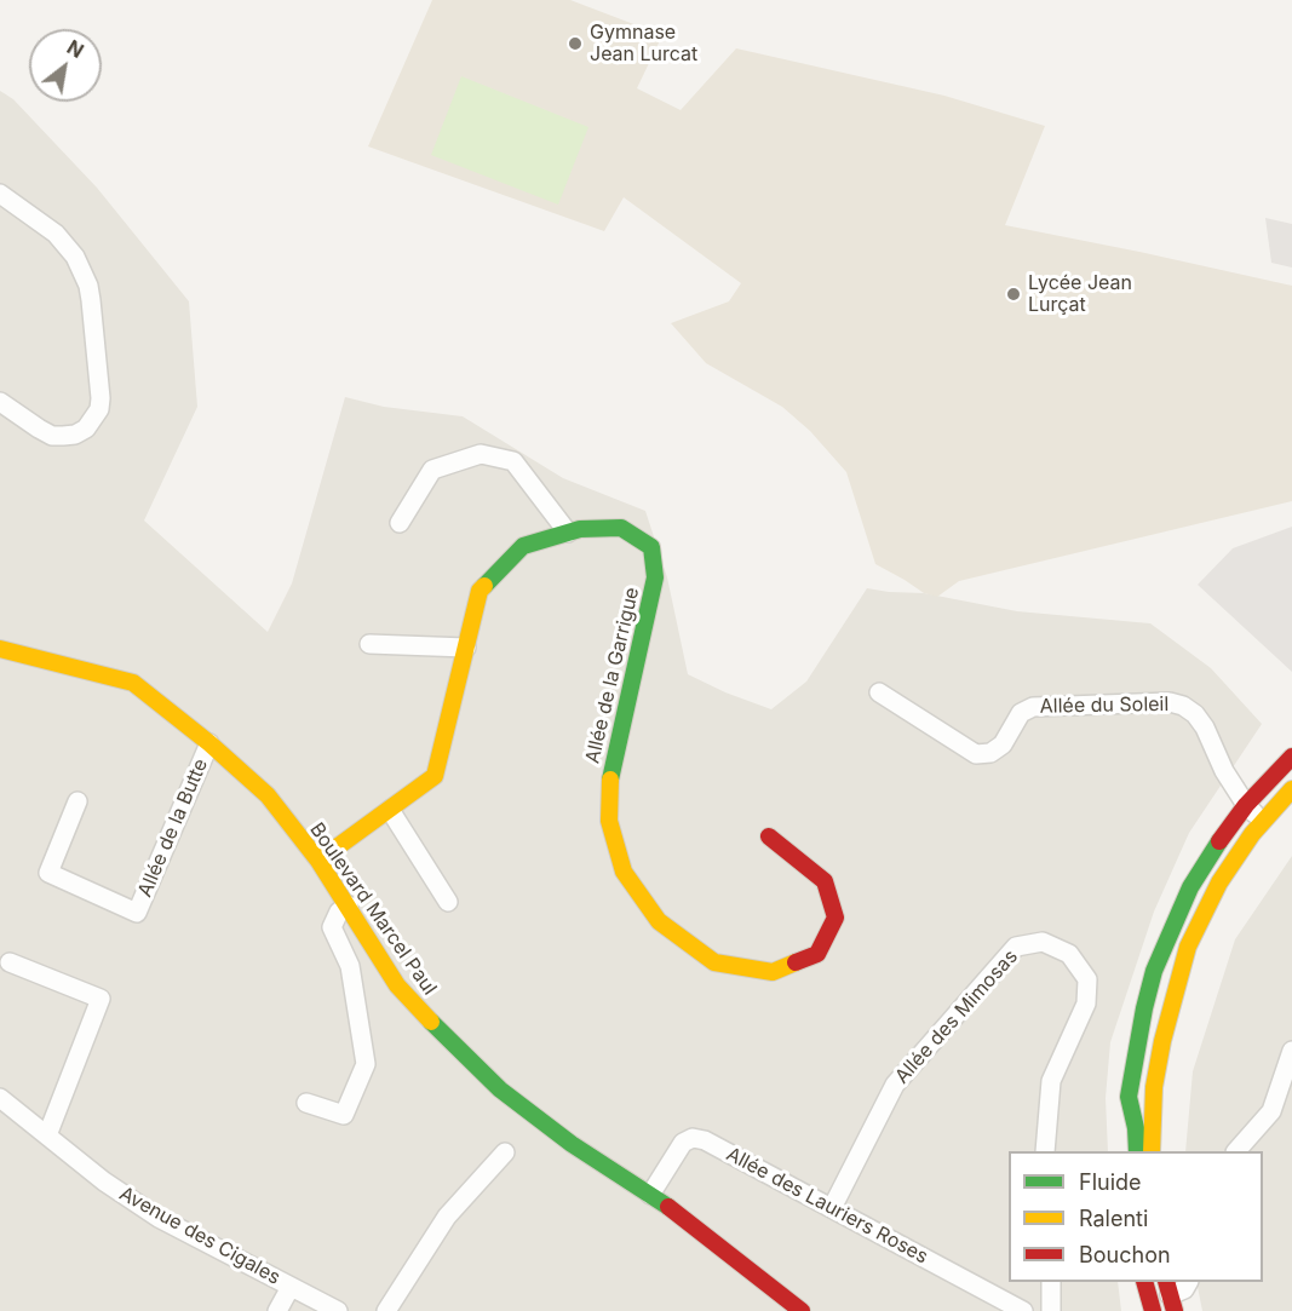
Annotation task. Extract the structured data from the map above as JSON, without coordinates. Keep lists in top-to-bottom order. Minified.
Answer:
{"streets":{"street":["Allée de la Garrigue","Allée du Soleil","Allée de la Butte","Boulevard Marcel Paul","Allée des Mimosas","Allée des Lauriers Roses","Avenue des Cigales"]},"crossings":[["Allée de la Garrigue","Boulevard Marcel Paul"],["Allée de la Butte","Boulevard Marcel Paul"],["Boulevard Marcel Paul","Allée des Lauriers Roses"],["Allée des Mimosas","Allée des Lauriers Roses"]],"places":["Gymnase Jean Lurcat","Lycée Jean Lurçat"],"legend":["Fluide","Ralenti","Bouchon"],"north":"top right"}
